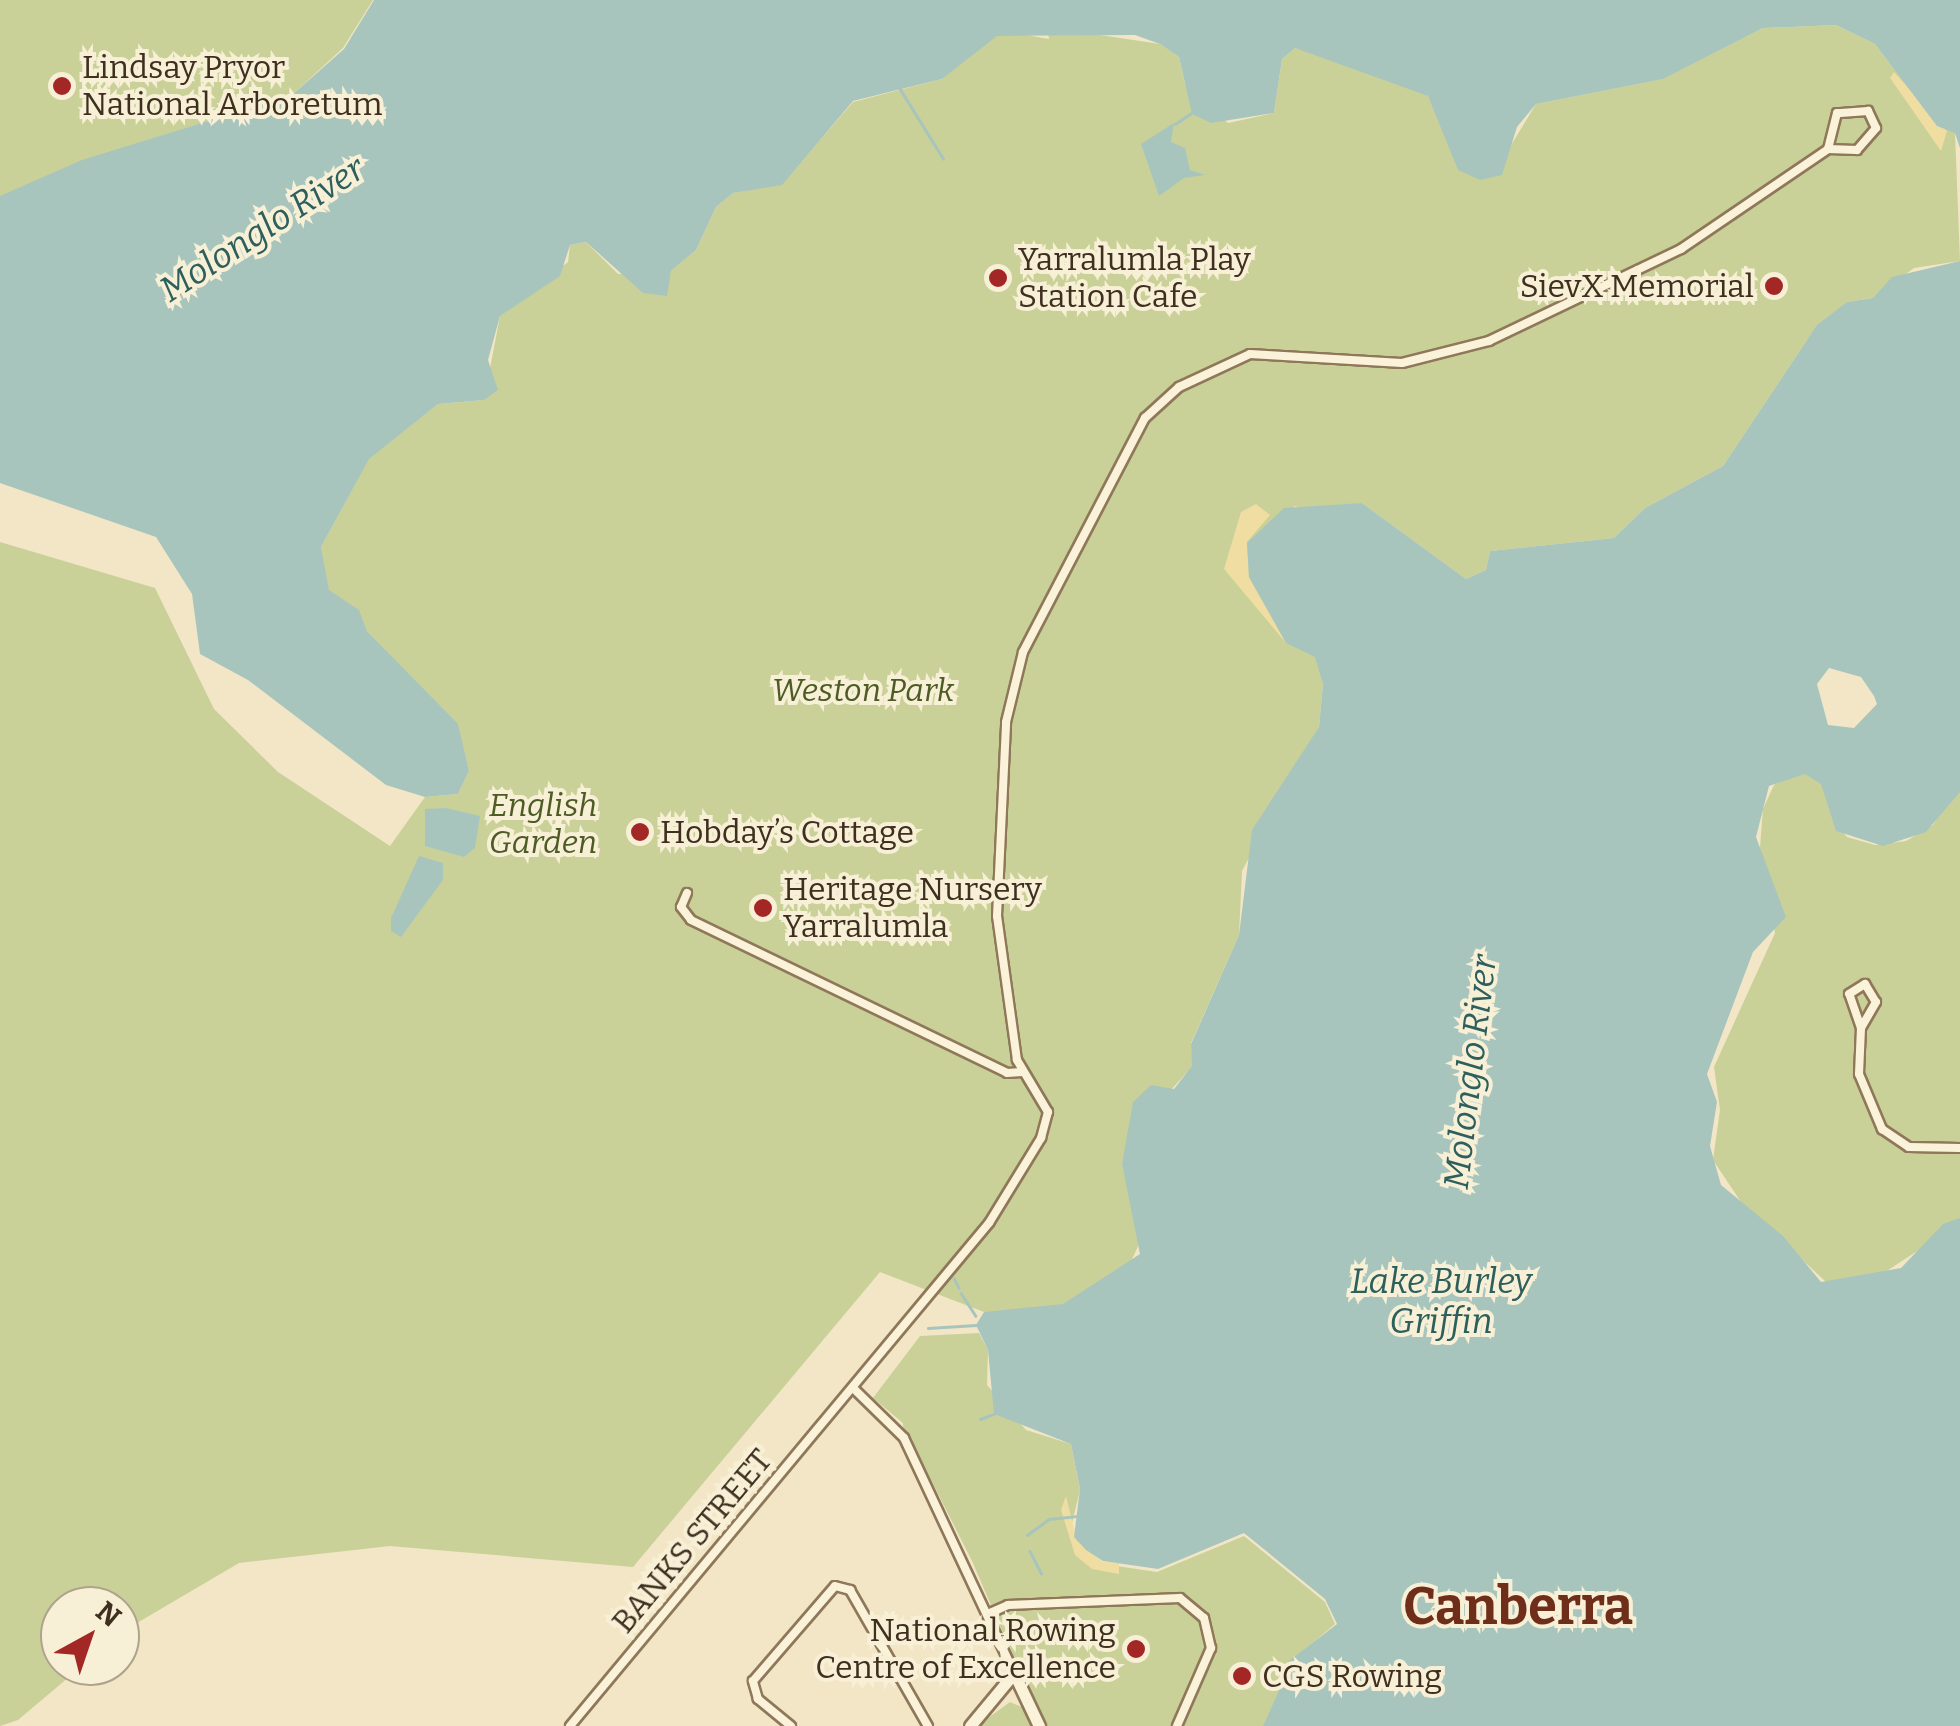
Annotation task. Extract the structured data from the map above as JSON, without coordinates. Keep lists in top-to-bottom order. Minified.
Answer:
{"streets":{"street":["BANKS STREET"]},"districts":["Canberra"],"water":["Molonglo River","Lake Burley Griffin"],"parks":["Weston Park","English Garden"],"places":["Lindsay Pryor National Arboretum","Yarralumla Play Station Cafe","SievX Memorial","Hobday’s Cottage","Heritage Nursery Yarralumla","National Rowing Centre of Excellence","CGS Rowing"],"north":"top right"}
